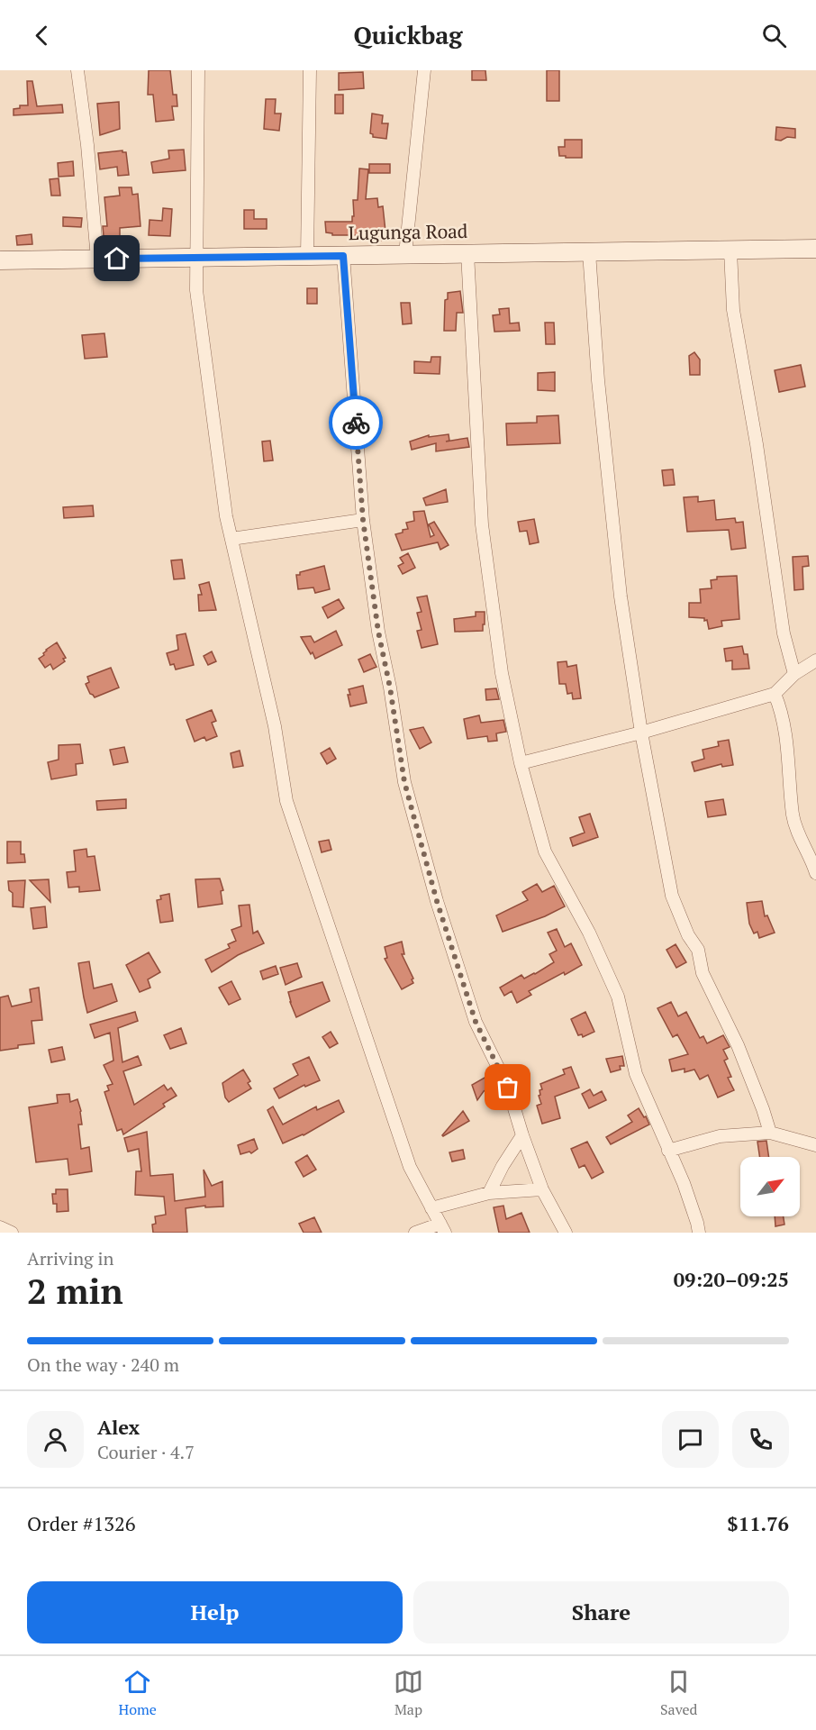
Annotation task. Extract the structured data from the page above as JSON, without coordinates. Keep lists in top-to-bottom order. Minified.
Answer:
{"streets":{"street":["Lugunga Road"]},"north":"top right","page":{"header":"Quickbag","heading":["2 min","Arriving in","09:20–09:25"],"panel":["Alex","Courier · 4.7","Order #1326","$11.76"],"bar":"On the way · 240 m","buttons":["Help","Share"],"tabs":["Home","Map","Saved"]}}
